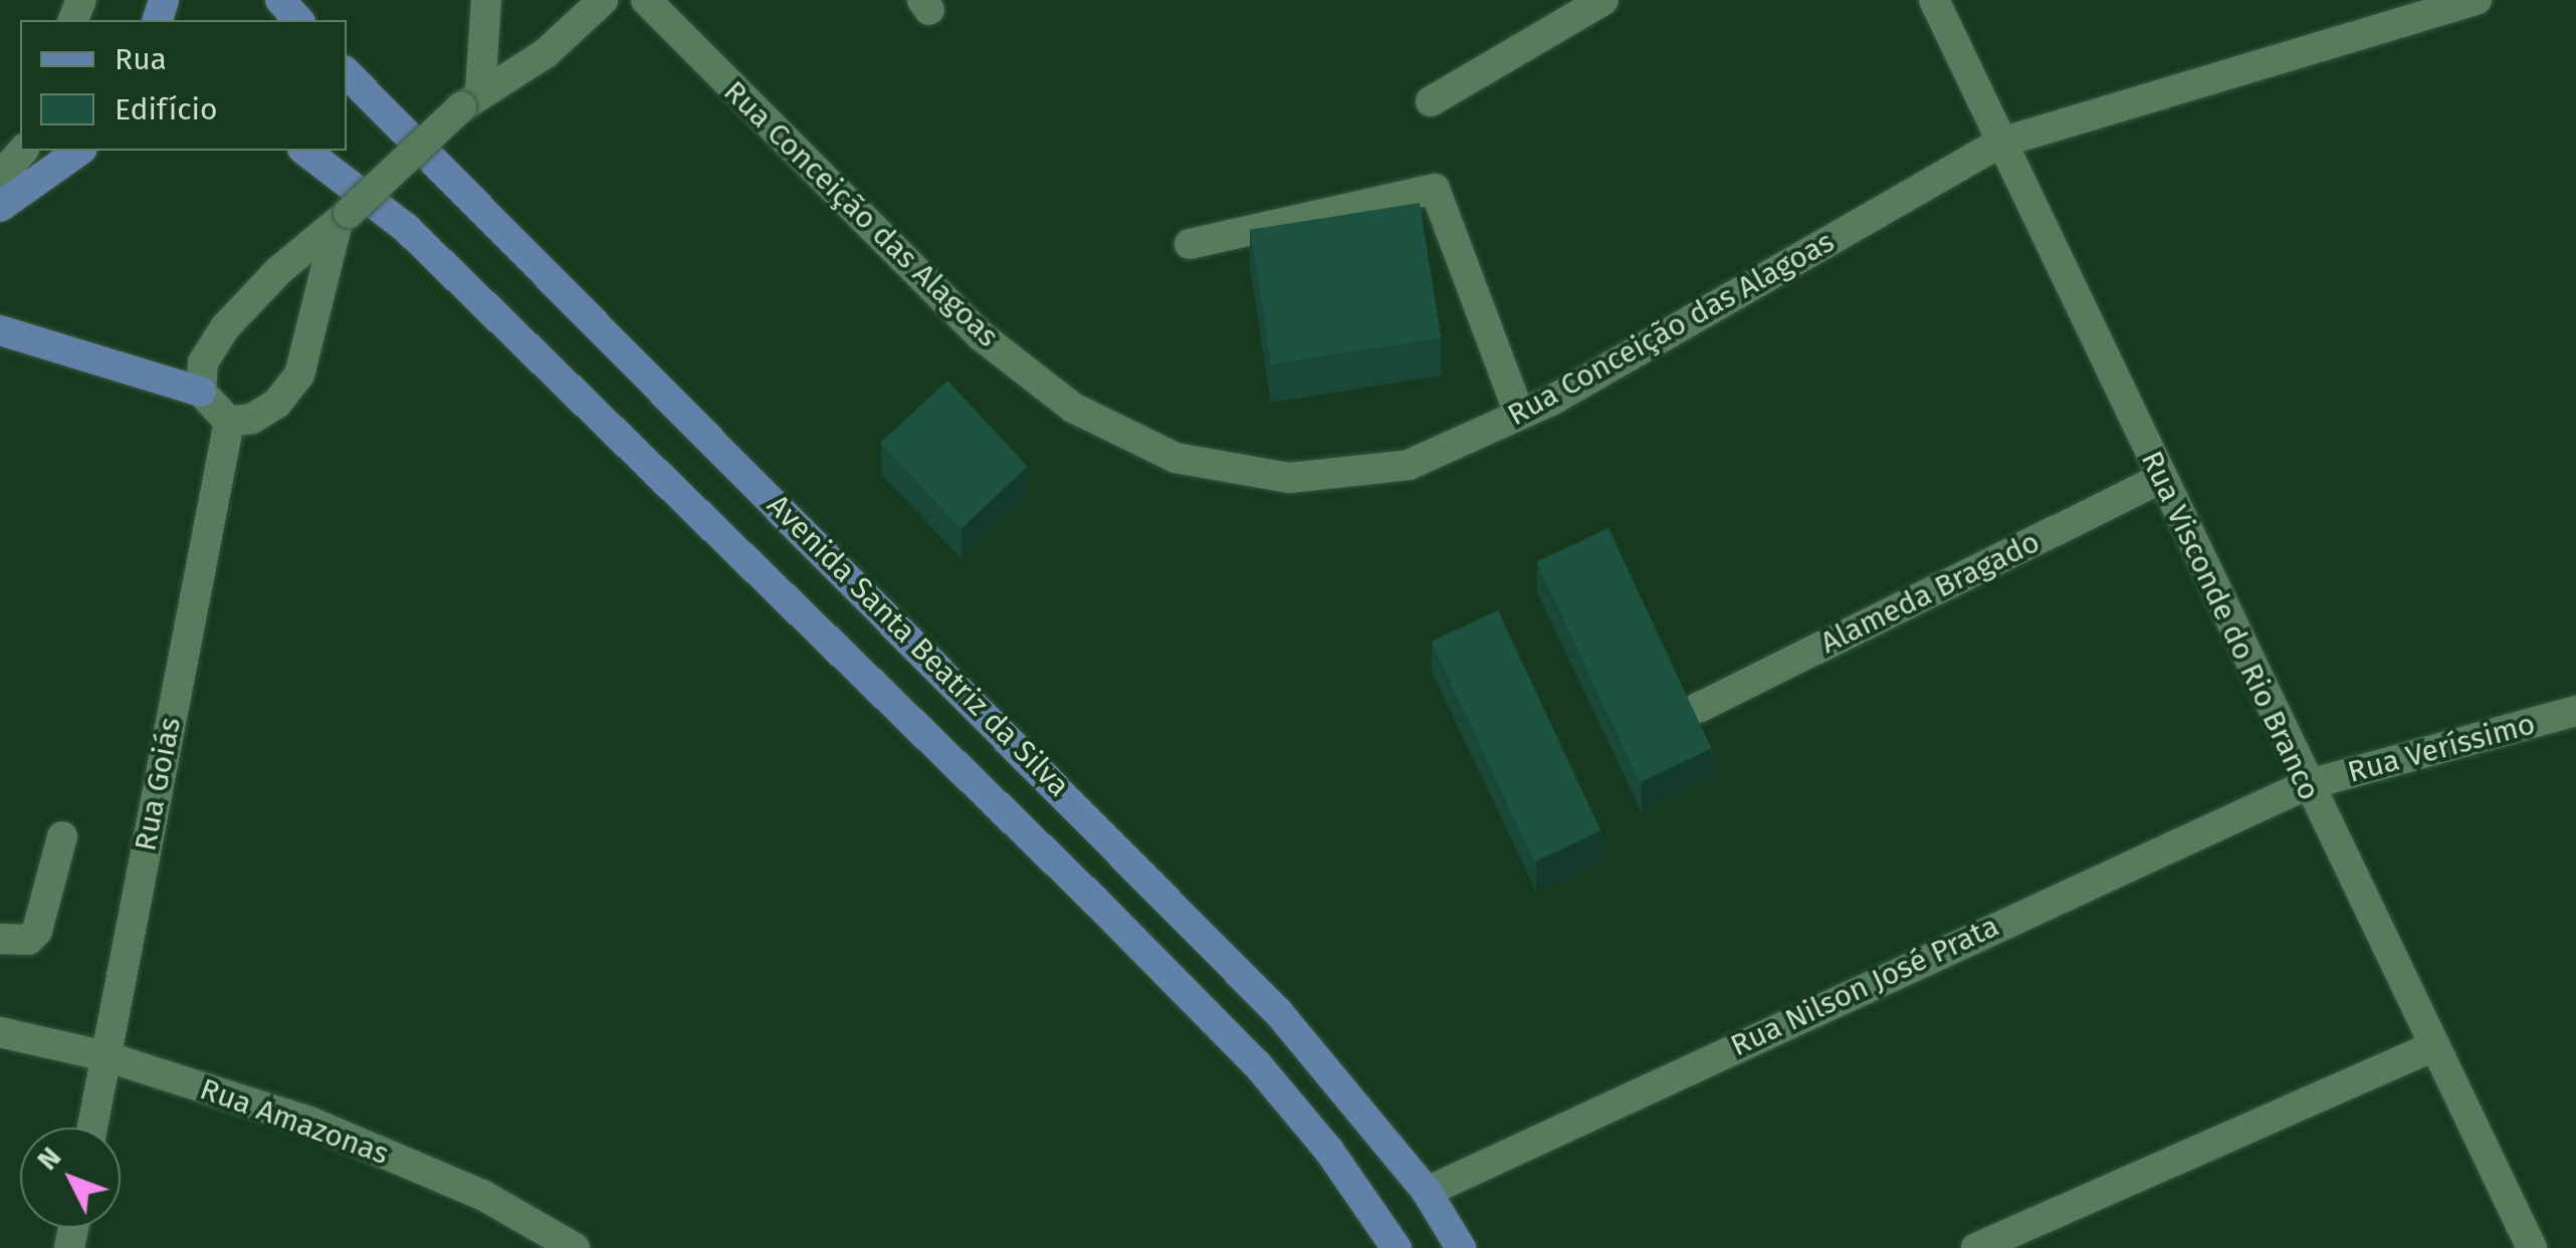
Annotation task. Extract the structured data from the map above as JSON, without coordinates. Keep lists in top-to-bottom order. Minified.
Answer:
{"streets":{"main road":["Avenida Santa Beatriz da Silva"],"street":["Rua Conceição das Alagoas","Alameda Bragado","Rua Visconde do Rio Branco","Rua Veríssimo","Rua Goiás","Rua Nilson José Prata","Rua Amazonas"]},"crossings":[["Rua Conceição das Alagoas","Rua Visconde do Rio Branco"],["Alameda Bragado","Rua Visconde do Rio Branco"],["Rua Visconde do Rio Branco","Rua Veríssimo"],["Rua Visconde do Rio Branco","Rua Nilson José Prata"],["Avenida Santa Beatriz da Silva","Rua Nilson José Prata"],["Rua Veríssimo","Rua Nilson José Prata"],["Rua Goiás","Rua Amazonas"]],"legend":["Rua","Edifício"],"north":"top left"}
